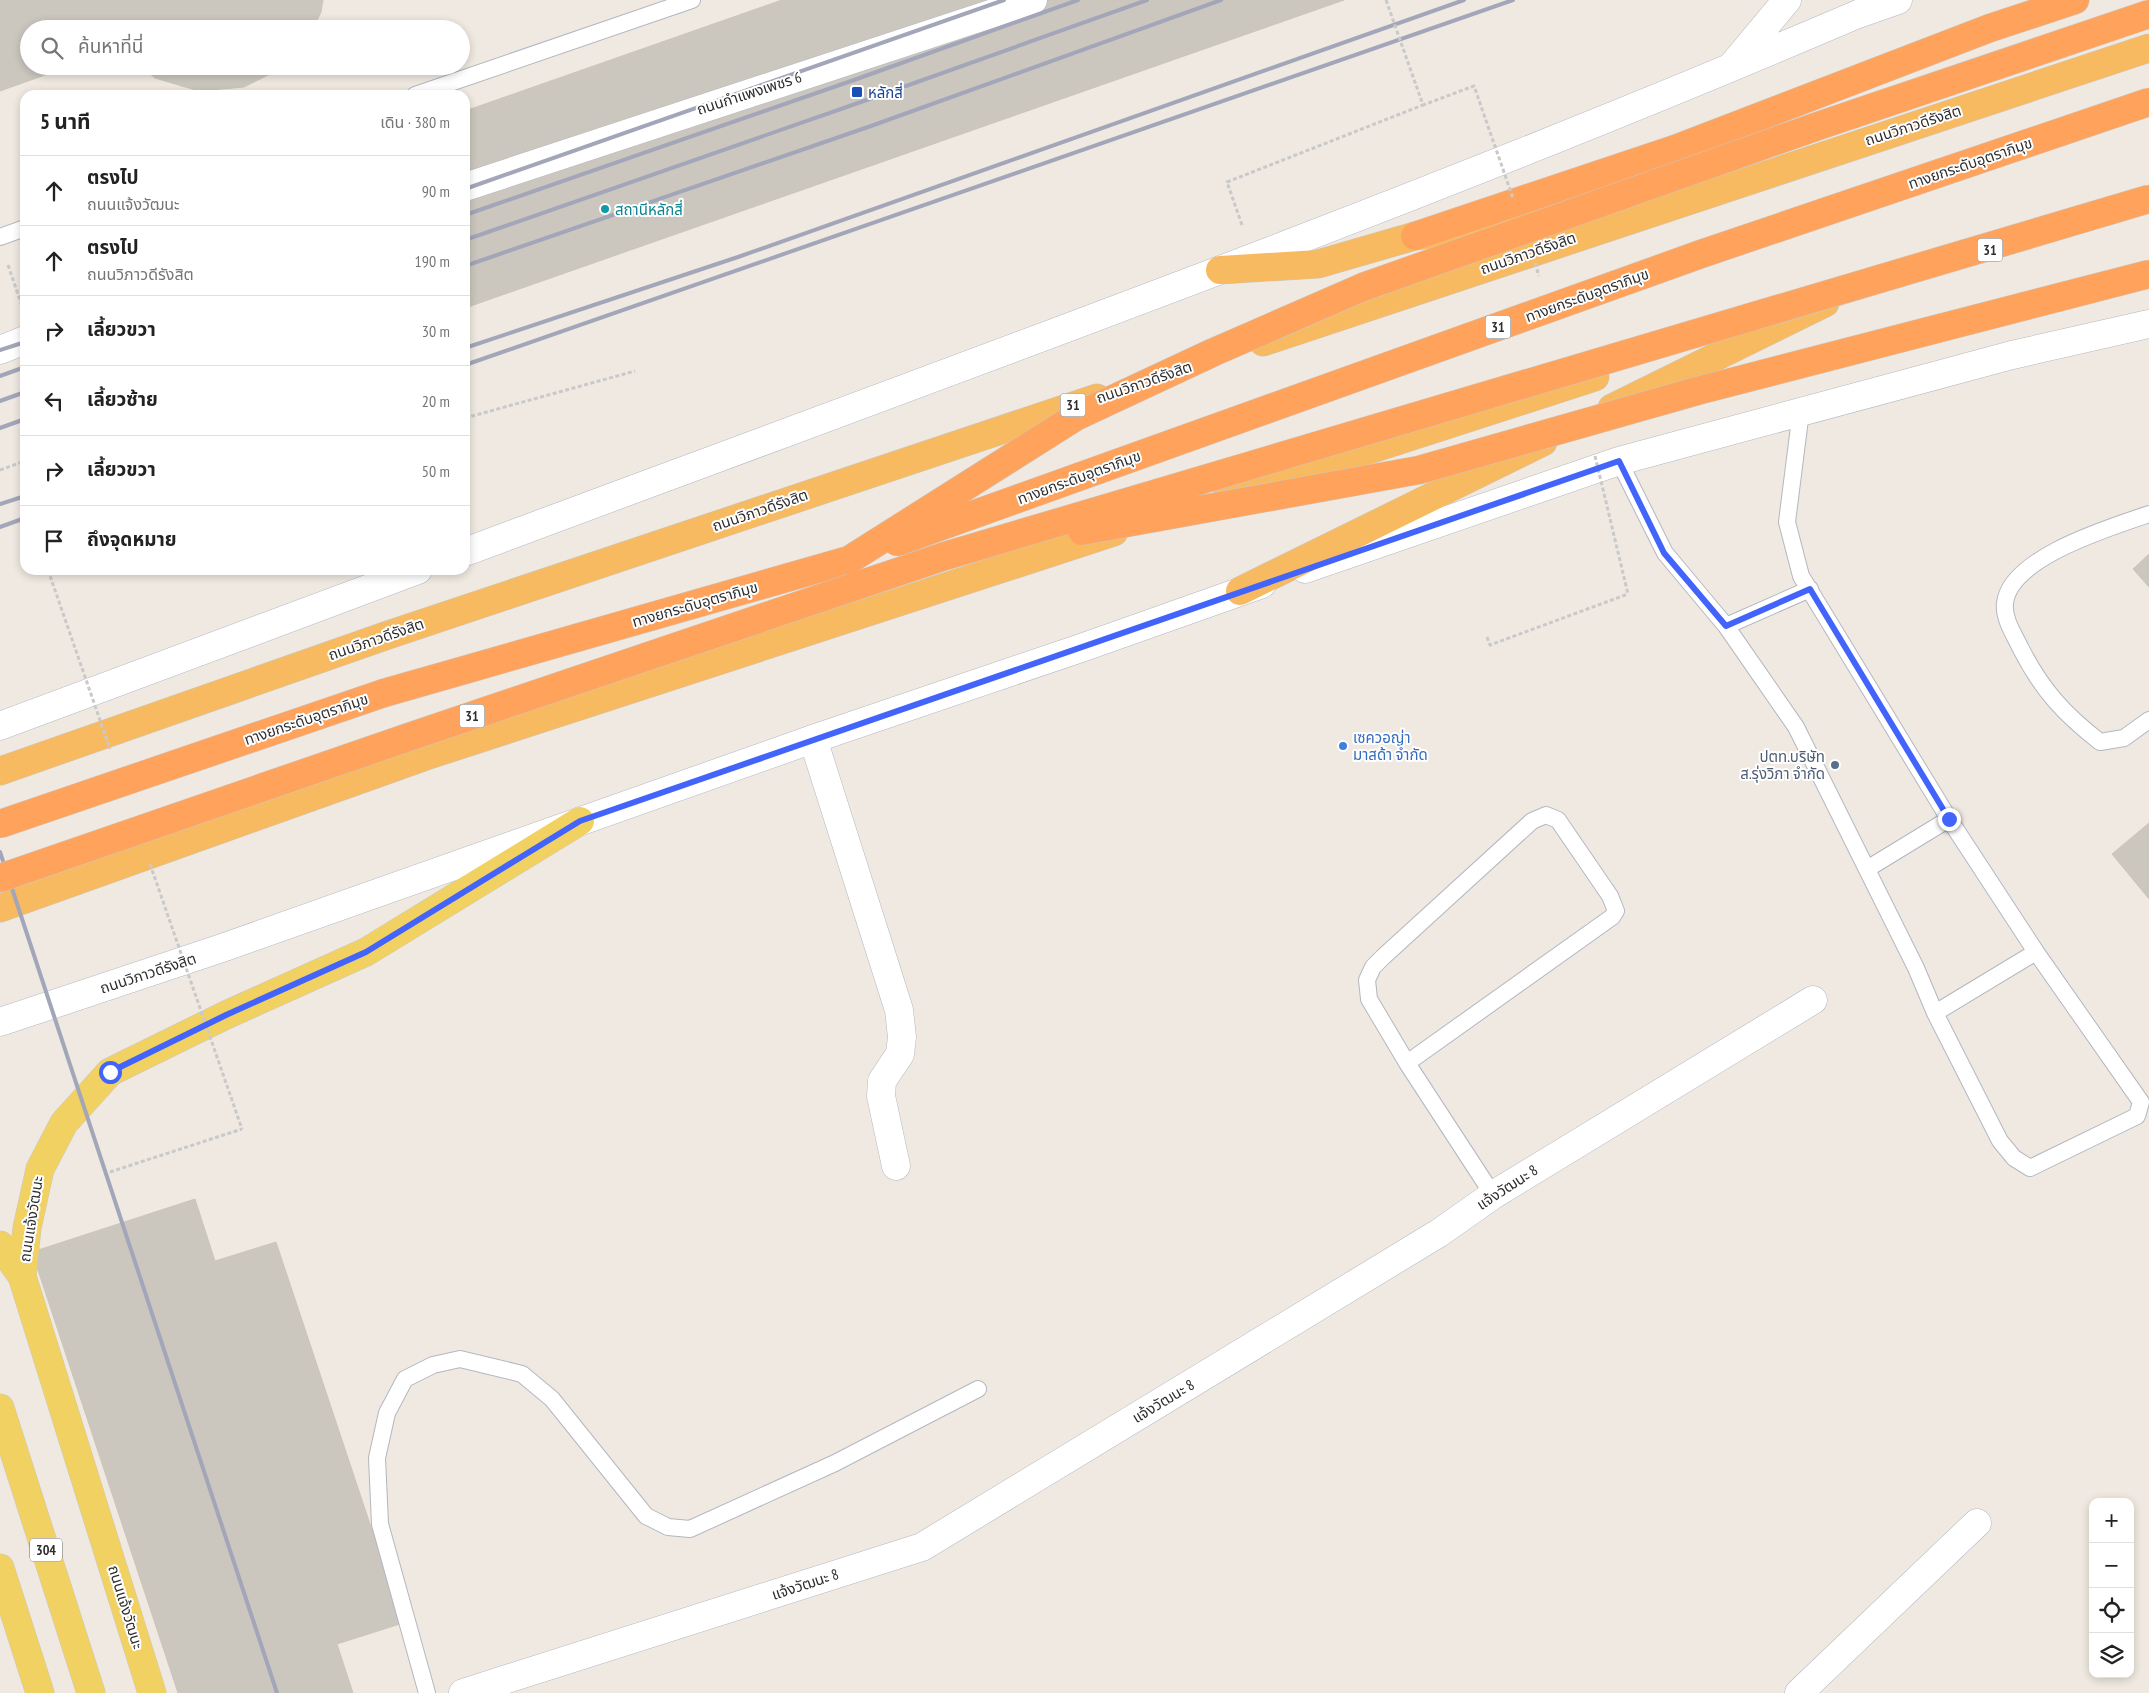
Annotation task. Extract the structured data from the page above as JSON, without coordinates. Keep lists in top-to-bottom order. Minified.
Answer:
{"streets":{"highway":["ถนนวิภาวดีรังสิต","ทางยกระดับอุตราภิมุข","31"],"main road":["ถนนกำแพงเพชร 6","แจ้งวัฒนะ 8","ถนนแจ้งวัฒนะ","304"]},"crossings":[["ถนนวิภาวดีรังสิต","ถนนแจ้งวัฒนะ"]],"places":{"transit":["หลักสี่"],"other":["สถานีหลักสี่","เซควอญ่า มาสด้า จำกัด","ปตท.บริษัท ส.รุ่งวิภา จำกัด"]},"page":{"search":"ค้นหาที่นี่","heading":["5 นาที","เดิน · 380 m"],"list":[["ตรงไป","ถนนแจ้งวัฒนะ","90 m"],["ตรงไป","ถนนวิภาวดีรังสิต","190 m"],["เลี้ยวขวา","30 m"],["เลี้ยวซ้าย","20 m"],["เลี้ยวขวา","50 m"],"ถึงจุดหมาย"],"map_buttons":["+","−"]}}
